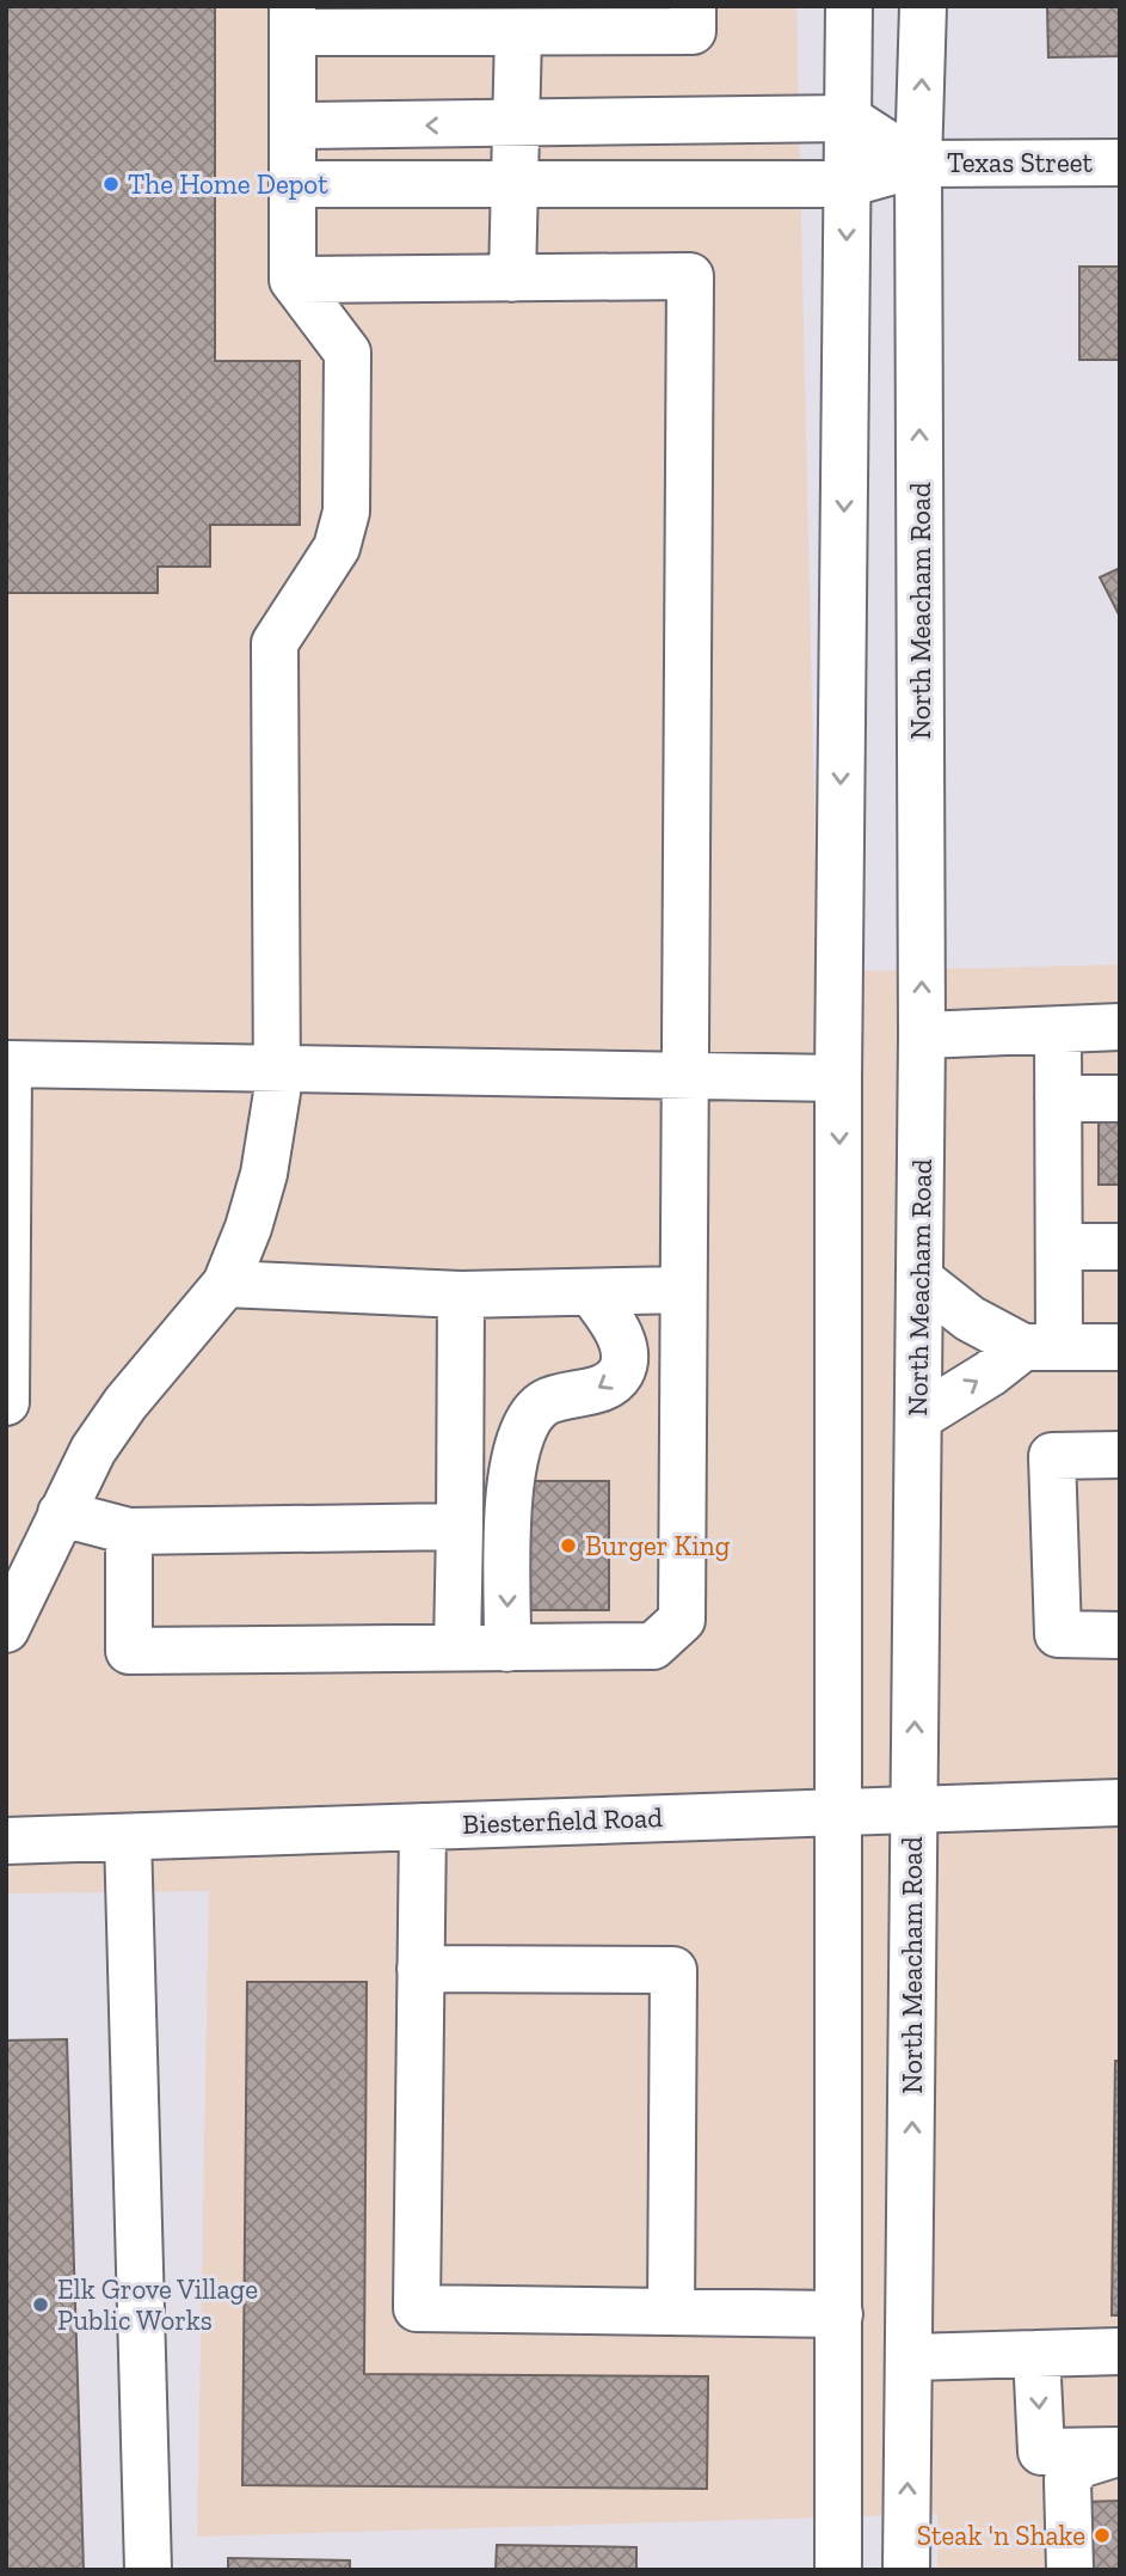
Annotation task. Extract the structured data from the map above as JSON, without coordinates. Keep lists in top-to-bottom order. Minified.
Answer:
{"streets":{"main road":["Texas Street","North Meacham Road","Biesterfield Road"]},"crossings":[["Texas Street","North Meacham Road"],["North Meacham Road","Biesterfield Road"]],"places":["The Home Depot","Burger King","Elk Grove Village Public Works","Steak 'n Shake"]}
